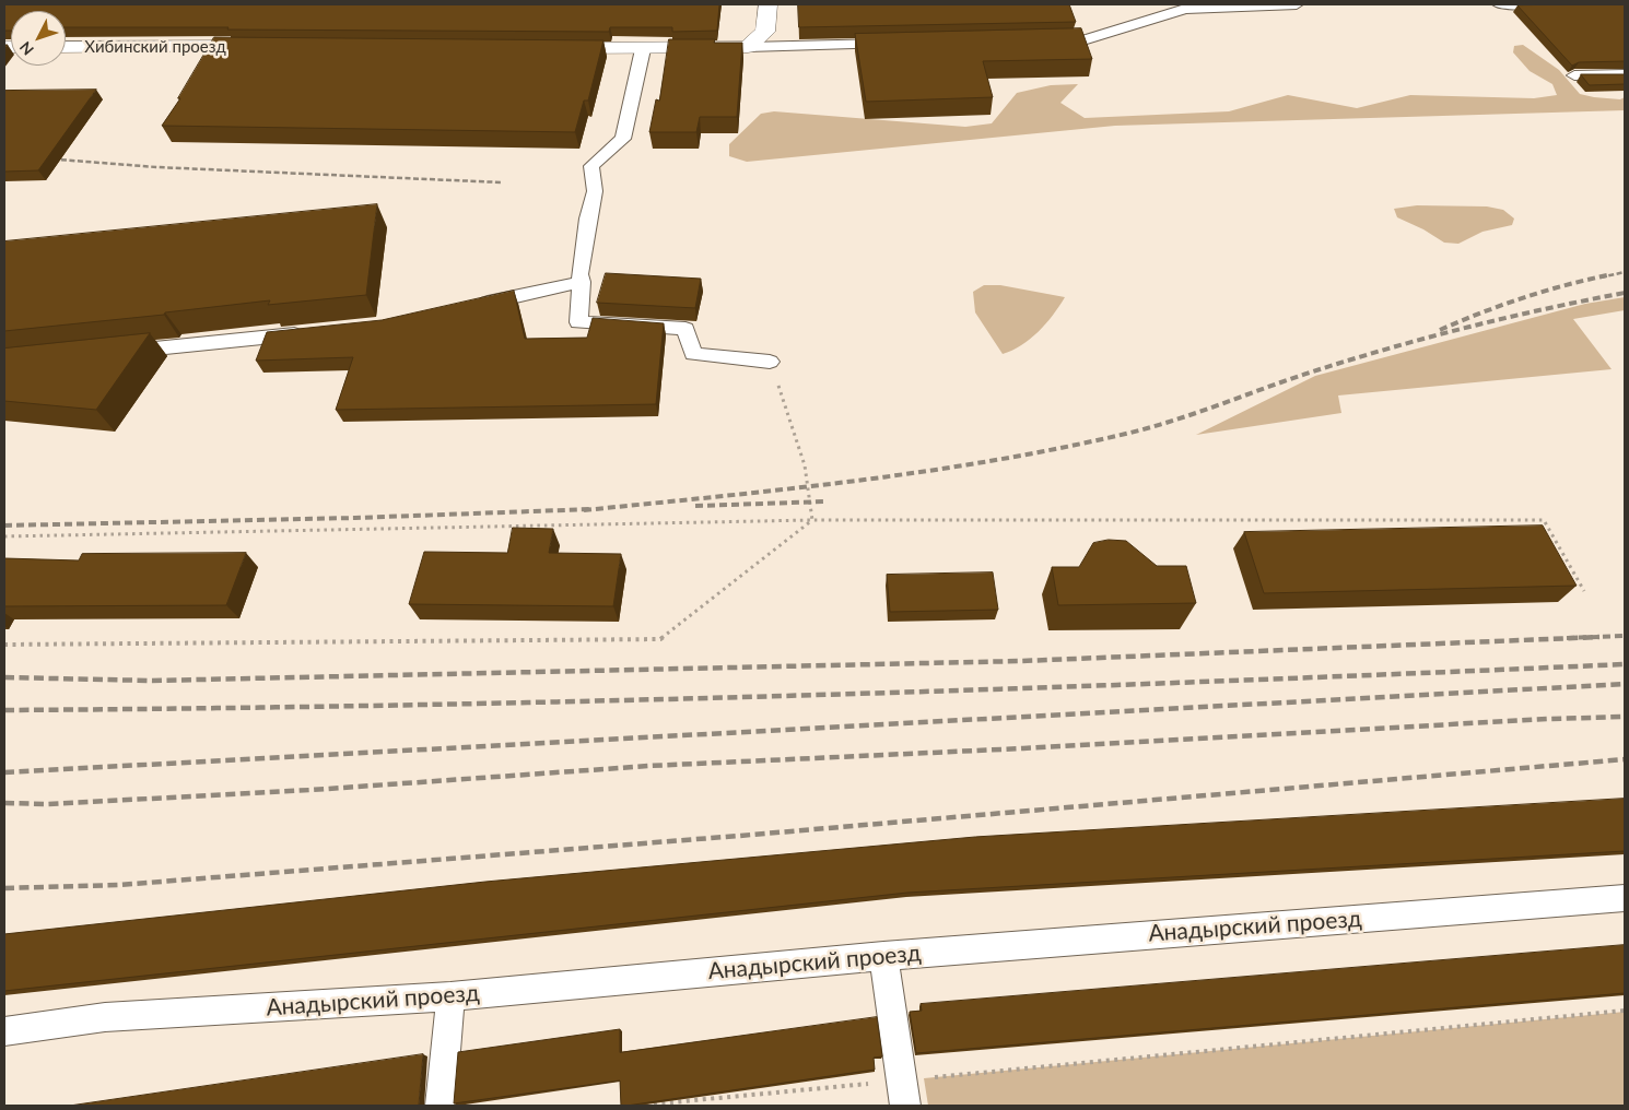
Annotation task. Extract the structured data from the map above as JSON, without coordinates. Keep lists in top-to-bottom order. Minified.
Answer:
{"streets":{"street":["Хибинский проезд"],"lane":["Анадырский проезд"]},"north":"bottom left"}
